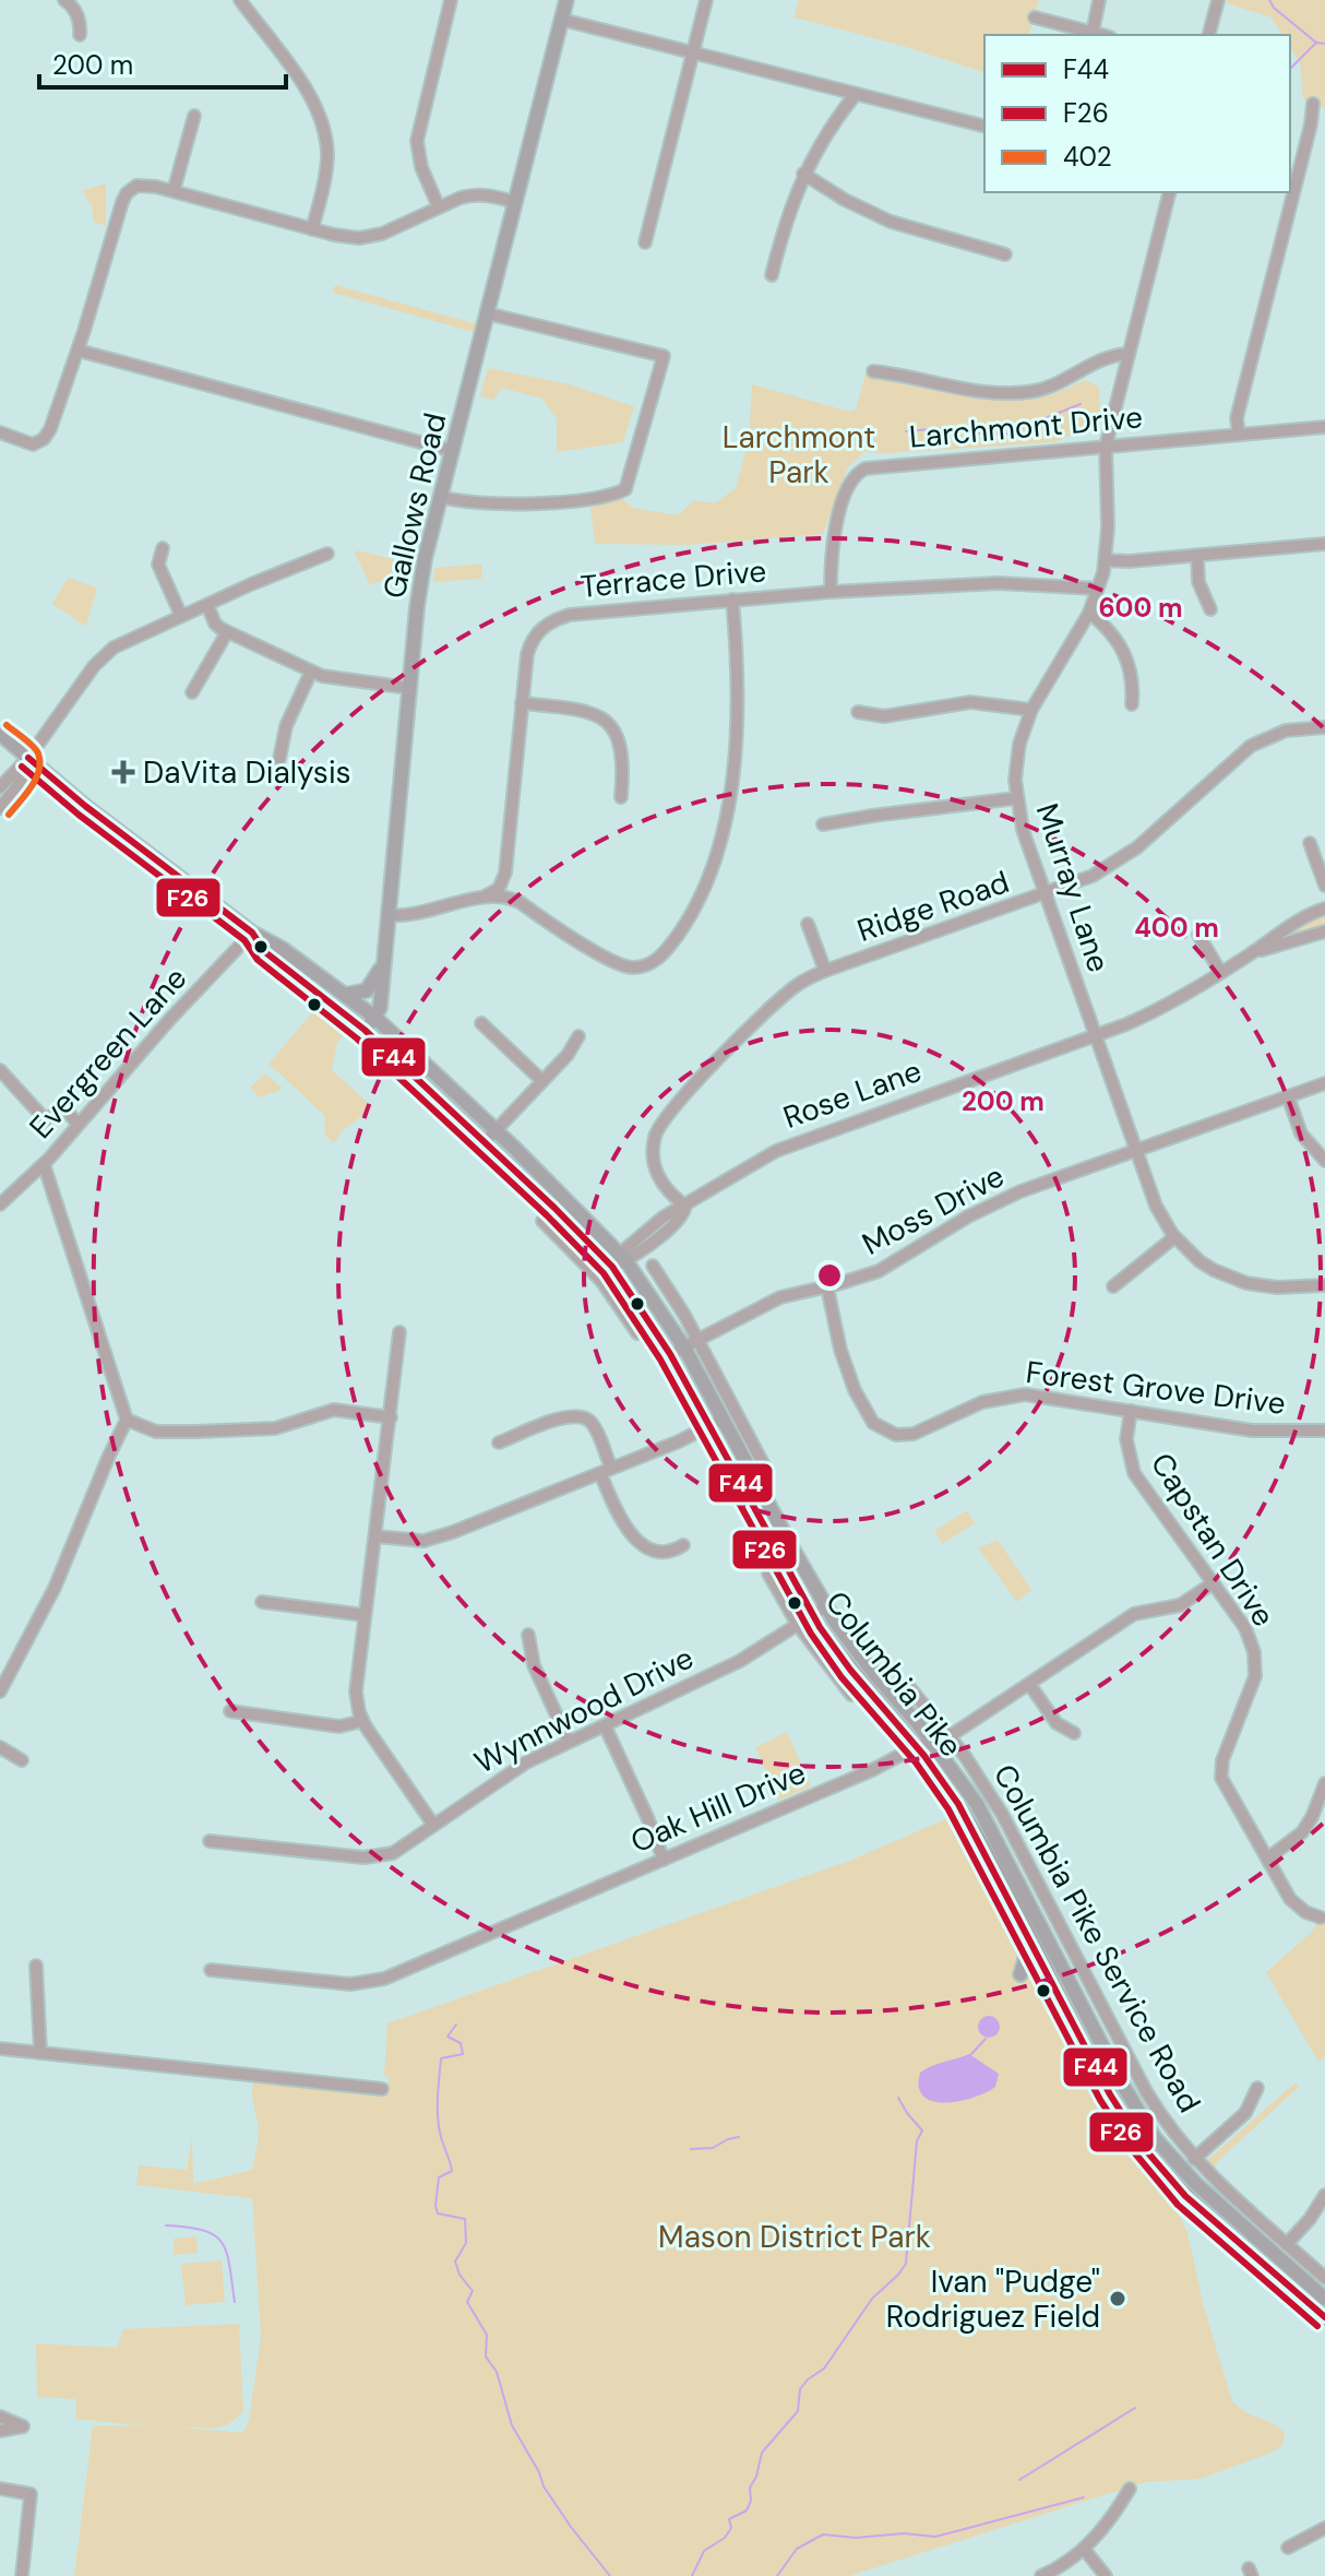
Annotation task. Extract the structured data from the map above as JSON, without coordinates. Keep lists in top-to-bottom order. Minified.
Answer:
{"streets":{"main road":["Gallows Road","Columbia Pike"],"street":["Larchmont Drive","Terrace Drive","Murray Lane","Ridge Road","Evergreen Lane","Rose Lane","Moss Drive","Forest Grove Drive","Capstan Drive","Wynnwood Drive","Oak Hill Drive","Columbia Pike Service Road"]},"crossings":[["Larchmont Drive","Terrace Drive"],["Larchmont Drive","Murray Lane"],["Gallows Road","Columbia Pike"],["Terrace Drive","Murray Lane"],["Murray Lane","Ridge Road"],["Murray Lane","Rose Lane"],["Murray Lane","Moss Drive"],["Ridge Road","Rose Lane"],["Evergreen Lane","Columbia Pike"],["Rose Lane","Columbia Pike"],["Moss Drive","Forest Grove Drive"],["Moss Drive","Columbia Pike"],["Forest Grove Drive","Capstan Drive"],["Capstan Drive","Oak Hill Drive"],["Columbia Pike","Wynnwood Drive"],["Columbia Pike","Oak Hill Drive"],["Oak Hill Drive","Columbia Pike Service Road"]],"parks":["Larchmont Park","Mason District Park"],"places":{"health":["DaVita Dialysis"],"other":["Ivan \"Pudge\" Rodriguez Field"]},"lines":["transit line 402","transit line F44","transit line F26"],"legend":["F44","F26","402"],"scale_bar":"200 m","rings":["600 m","400 m","200 m"]}
